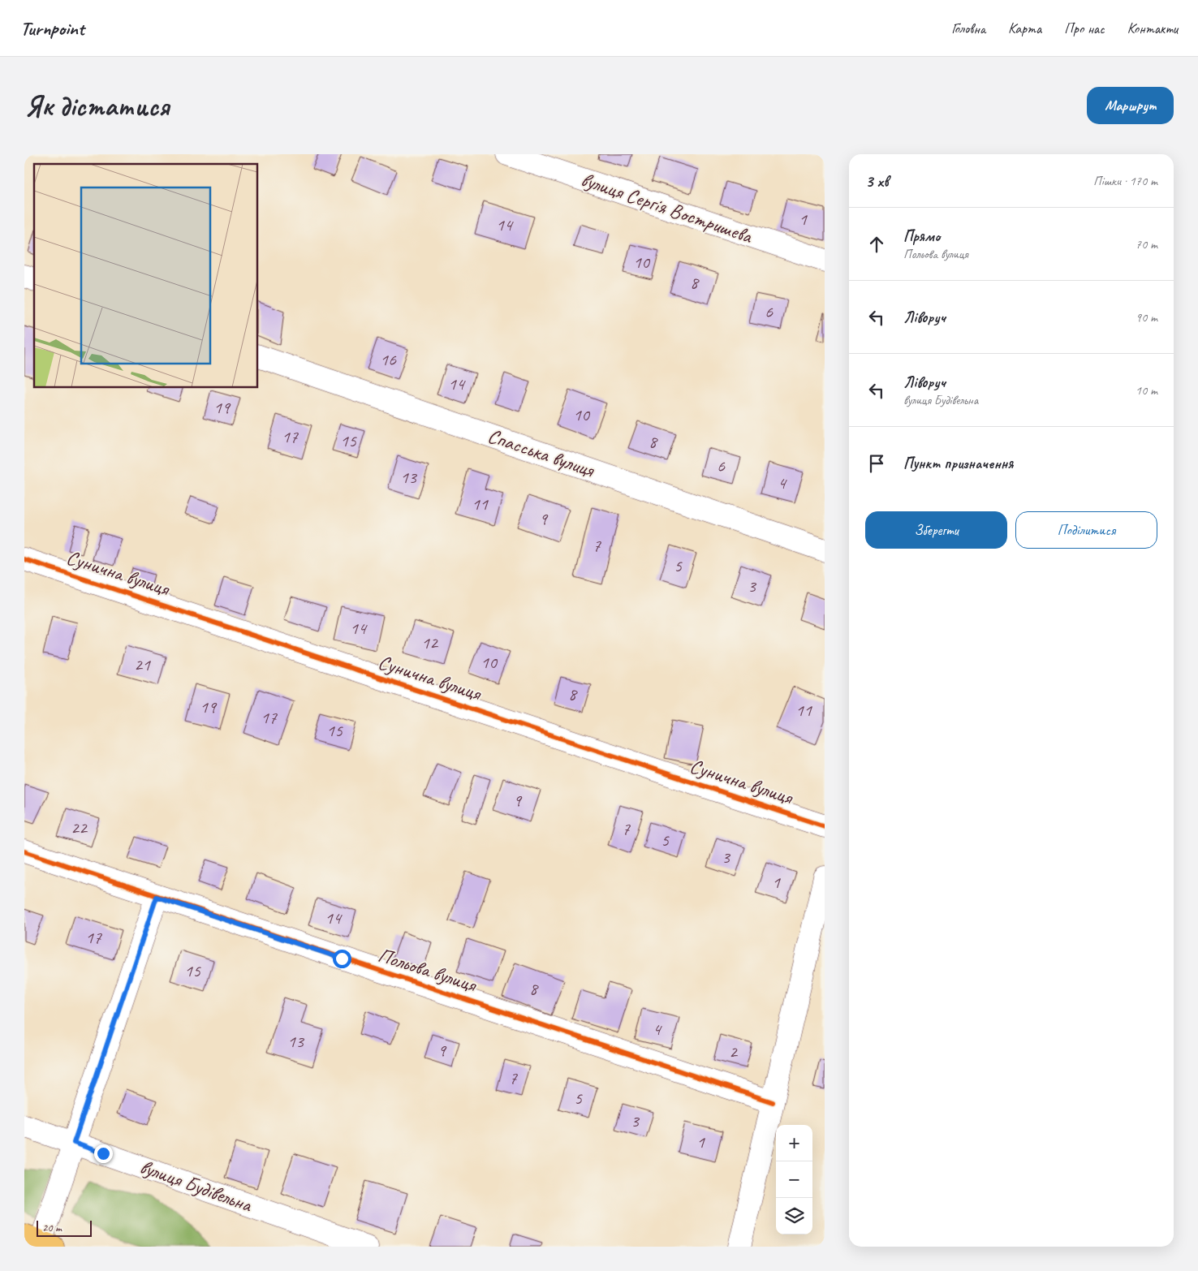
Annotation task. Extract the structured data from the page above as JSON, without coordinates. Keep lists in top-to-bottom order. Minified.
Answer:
{"streets":{"street":["вулиця Сергія Востришева","Спасська вулиця","Сунична вулиця","Польова вулиця","вулиця Будівельна"]},"house_numbers":["1","14","10","8","6","16","14","19","10","17","15","8","6","13","4","11","9","7","5","3","14","12","10","21","8","19","11","17","15","9","22","7","5","3","1","14","17","15","8","4","13","9","2","7","5","3","1"],"scale_bar":"20 m","page":{"header":"Turnpoint","nav":["Головна","Карта","Про нас","Контакти"],"buttons":["Маршрут",["Зберегти","Поділитися"]],"title":"Як дістатися","heading":["3 хв","Пішки · 170 m"],"list":[["Прямо","Польова вулиця","70 m"],["Ліворуч","90 m"],["Ліворуч","вулиця Будівельна","10 m"],"Пункт призначення"],"map_buttons":["+","−"],"scale":"20 m"}}
